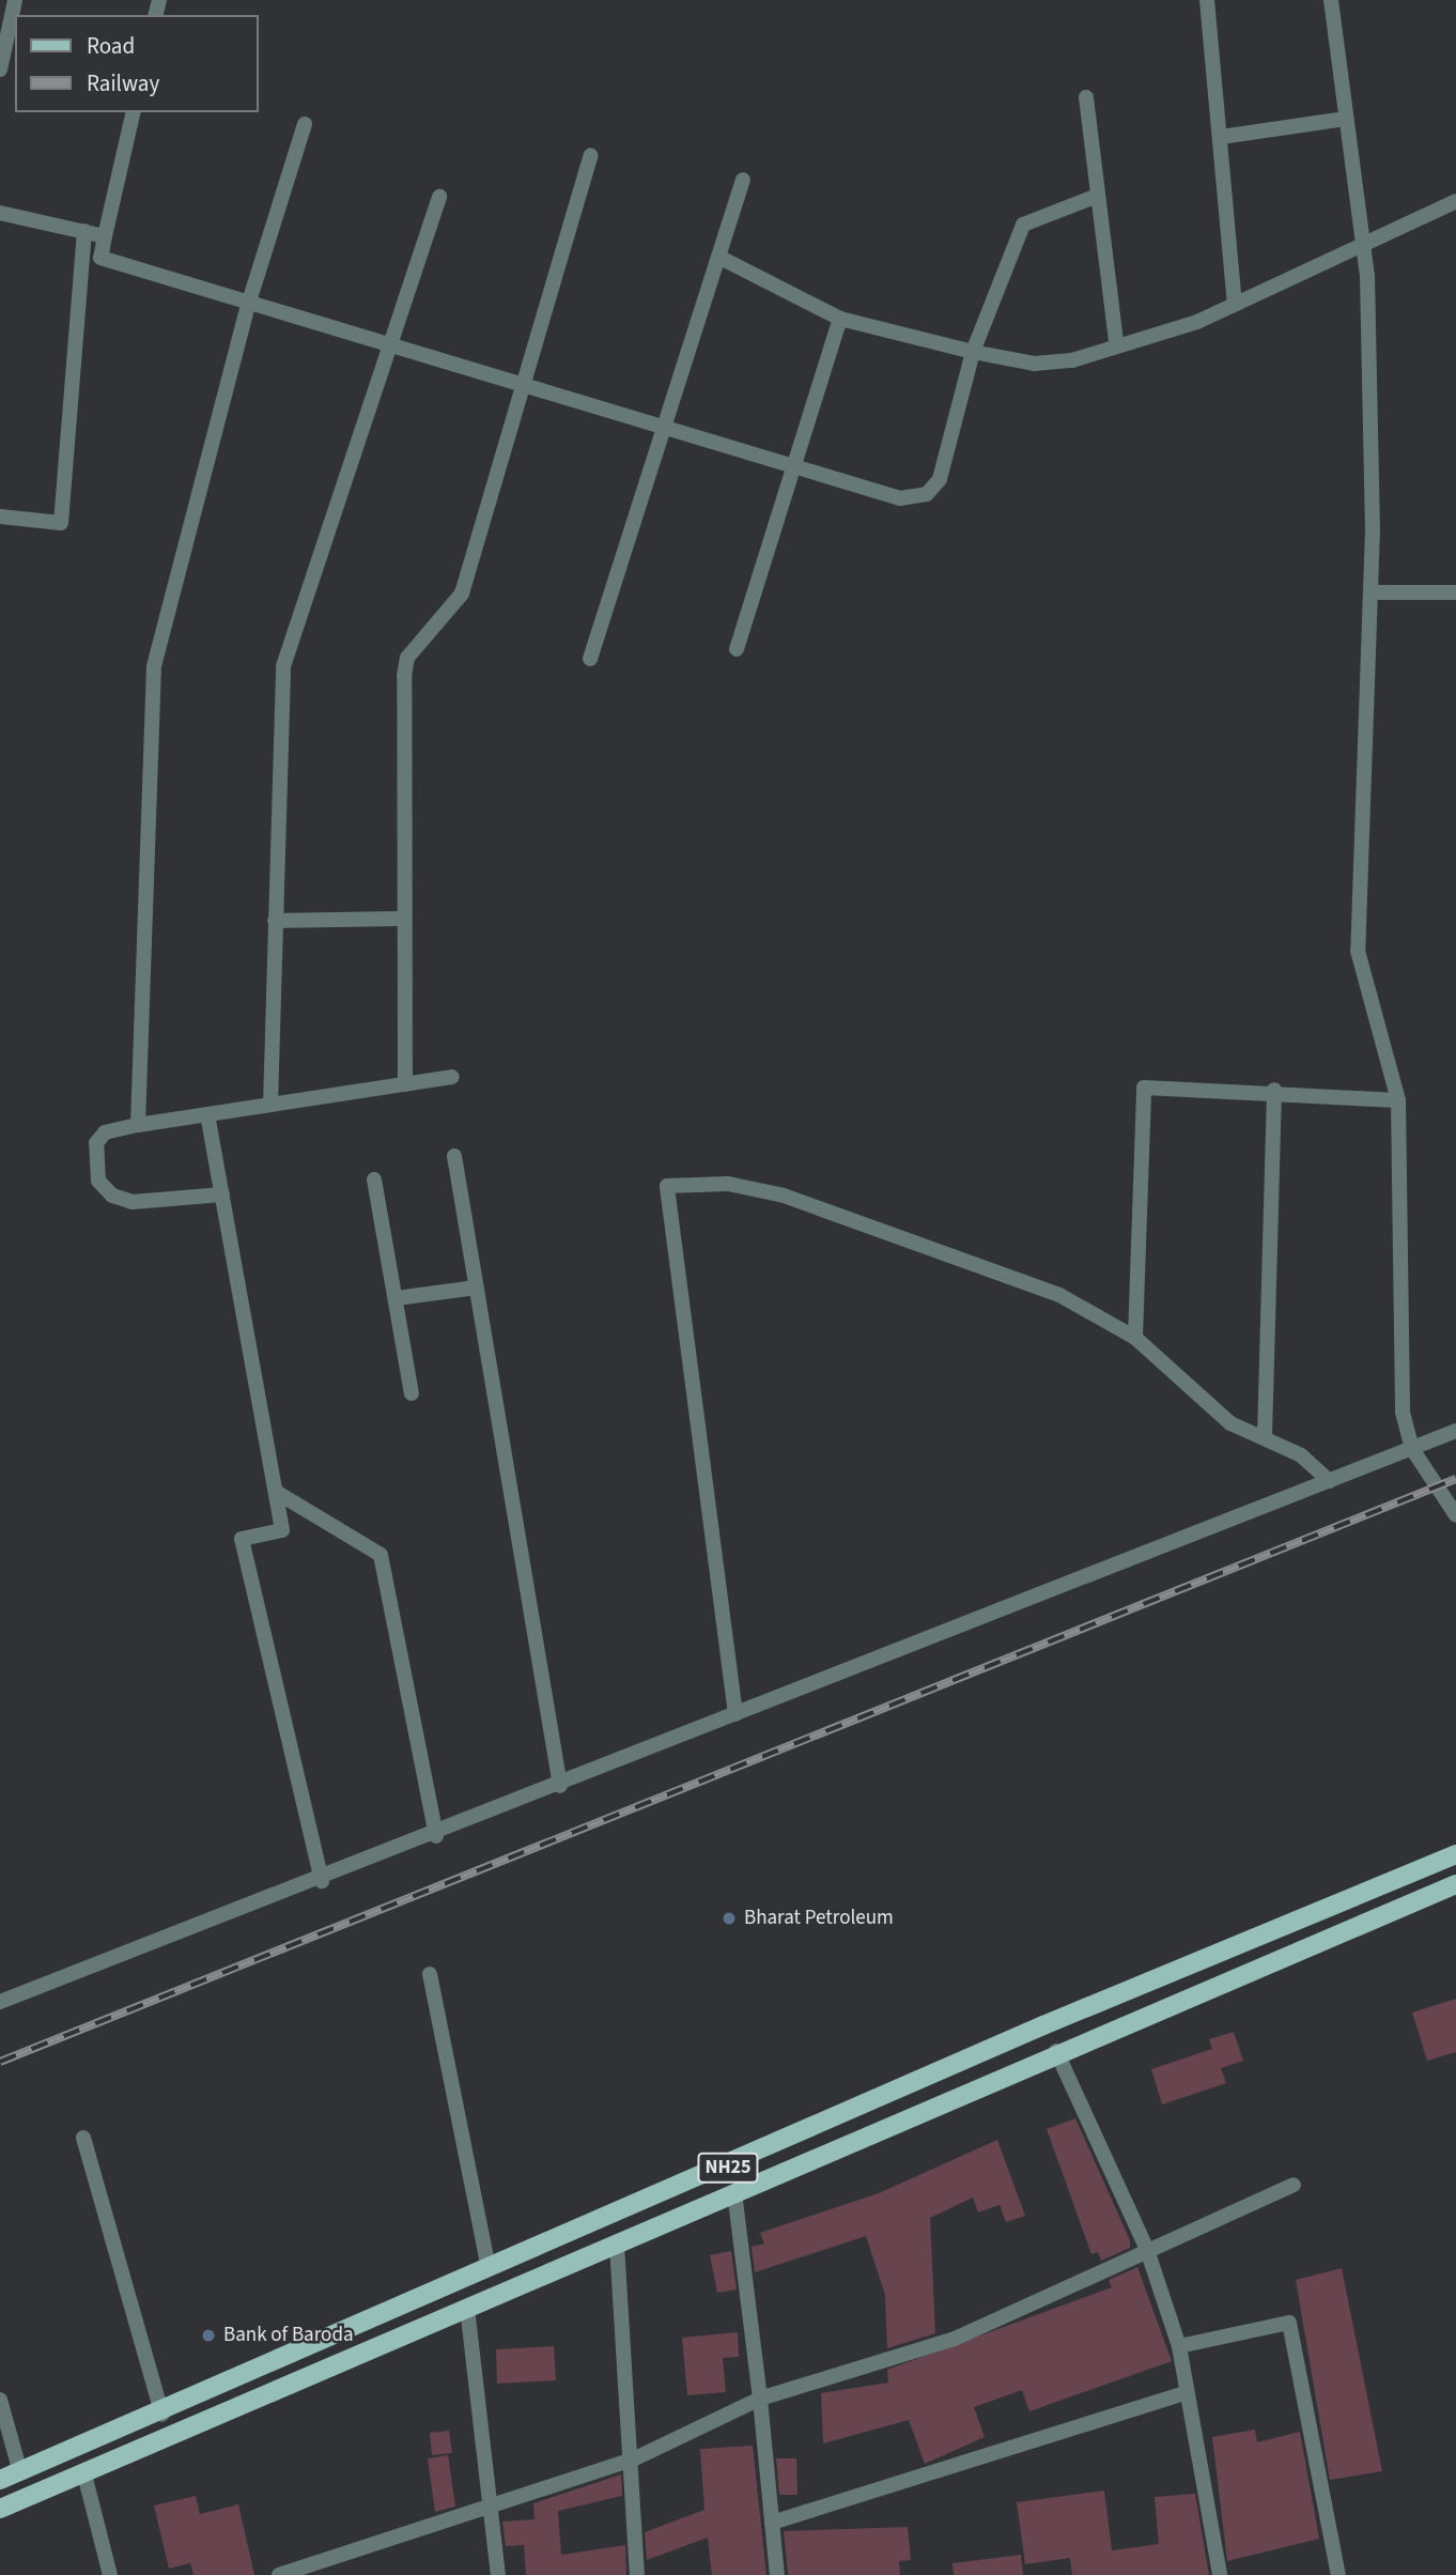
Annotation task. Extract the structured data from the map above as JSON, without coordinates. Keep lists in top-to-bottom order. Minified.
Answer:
{"streets":{"main road":["NH25"]},"places":["Bharat Petroleum","Bank of Baroda"],"legend":["Road","Railway"]}
